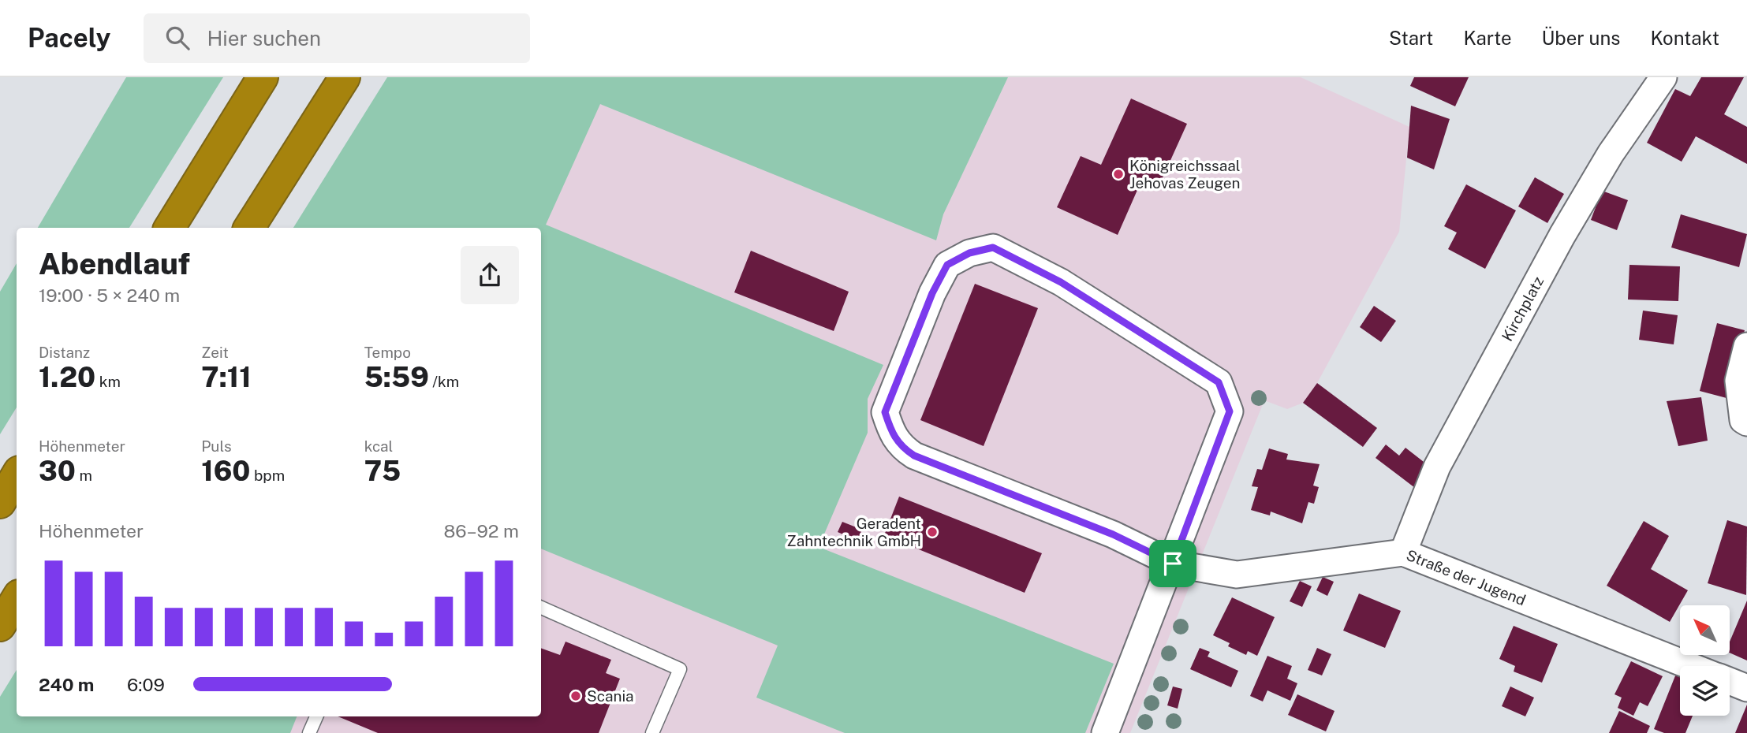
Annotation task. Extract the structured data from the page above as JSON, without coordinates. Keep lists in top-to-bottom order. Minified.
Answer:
{"streets":{"street":["Kirchplatz","Straße der Jugend"]},"crossings":[["Kirchplatz","Straße der Jugend"]],"places":["Königreichssaal Jehovas Zeugen","Geradent Zahntechnik GmbH","Scania"],"north":"top left","page":{"header":"Pacely","search":"Hier suchen","nav":["Start","Karte","Über uns","Kontakt"],"heading":["Abendlauf","19:00 · 5 × 240 m"],"stats":[["Distanz","1.20 km"],["Zeit","7:11"],["Tempo","5:59 /km"],["Höhenmeter","30 m"],["Puls","160 bpm"],["kcal","75"]],"chart":["Höhenmeter","86–92 m"],"list":[{"name":"240 m","note":"6:09"}]}}
